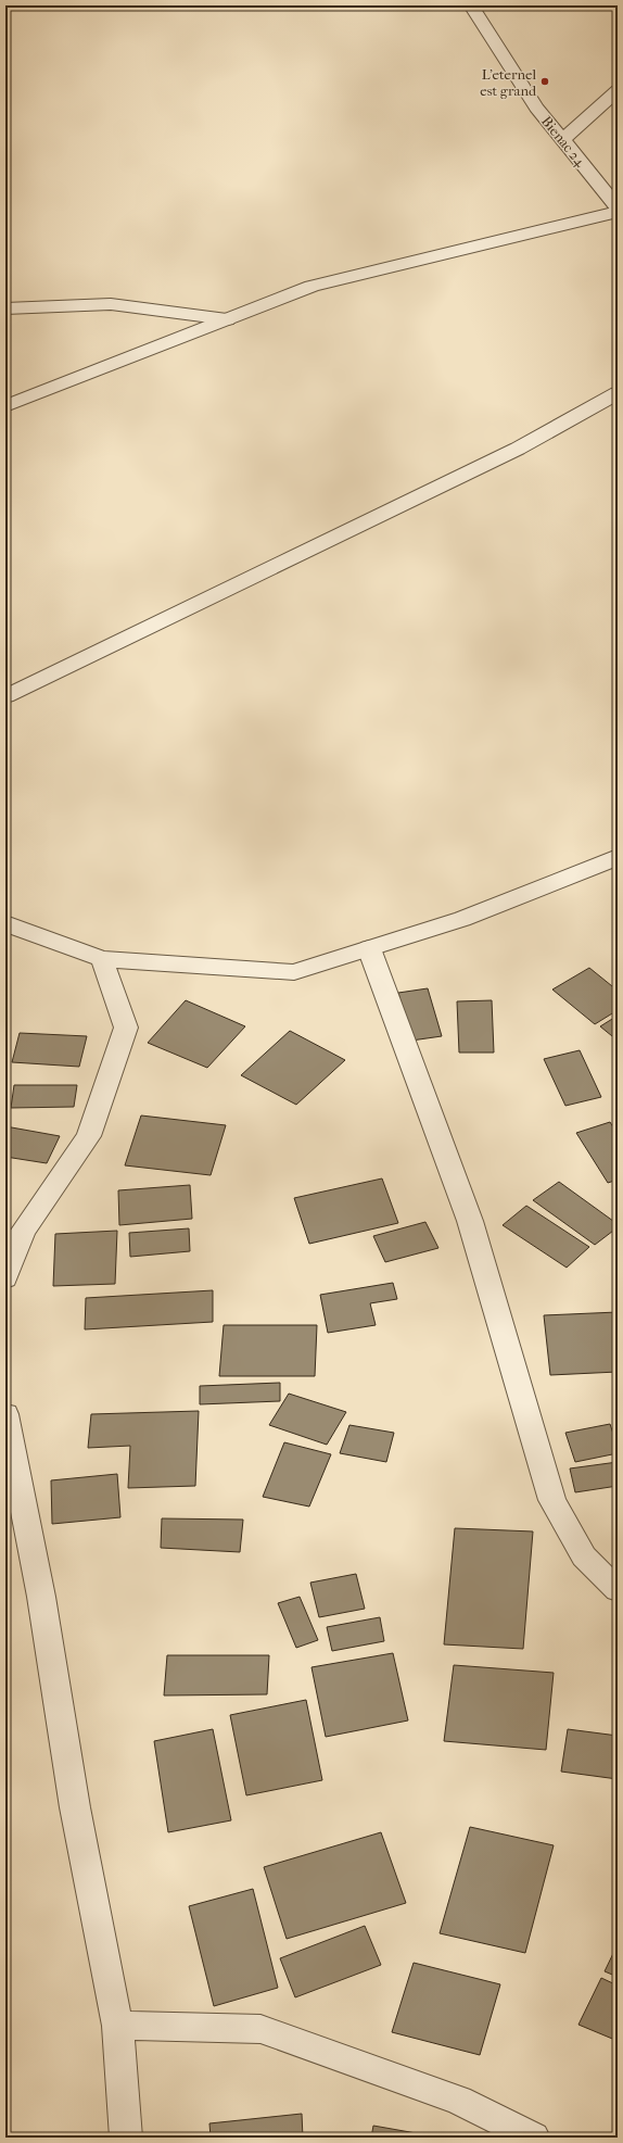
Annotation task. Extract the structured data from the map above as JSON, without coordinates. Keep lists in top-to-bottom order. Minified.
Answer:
{"streets":{"street":["Bienac 24"]},"places":["L'eternel est grand"]}
